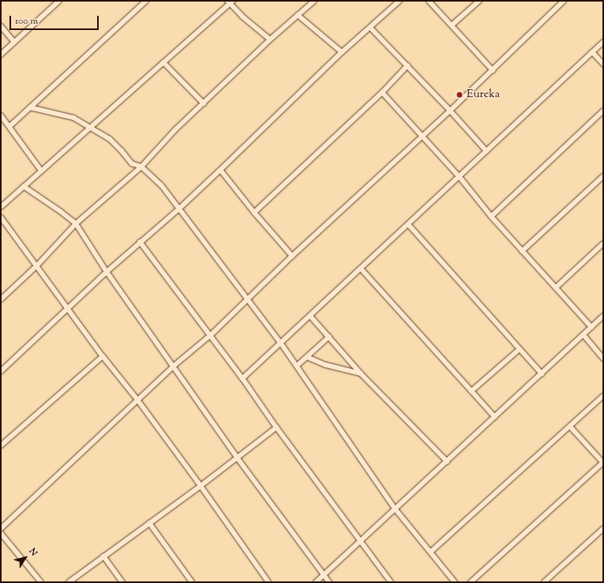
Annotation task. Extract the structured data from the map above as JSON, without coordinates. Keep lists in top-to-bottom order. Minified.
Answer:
{"places":["Eureka"],"scale_bar":"100 m","north":"top right"}
